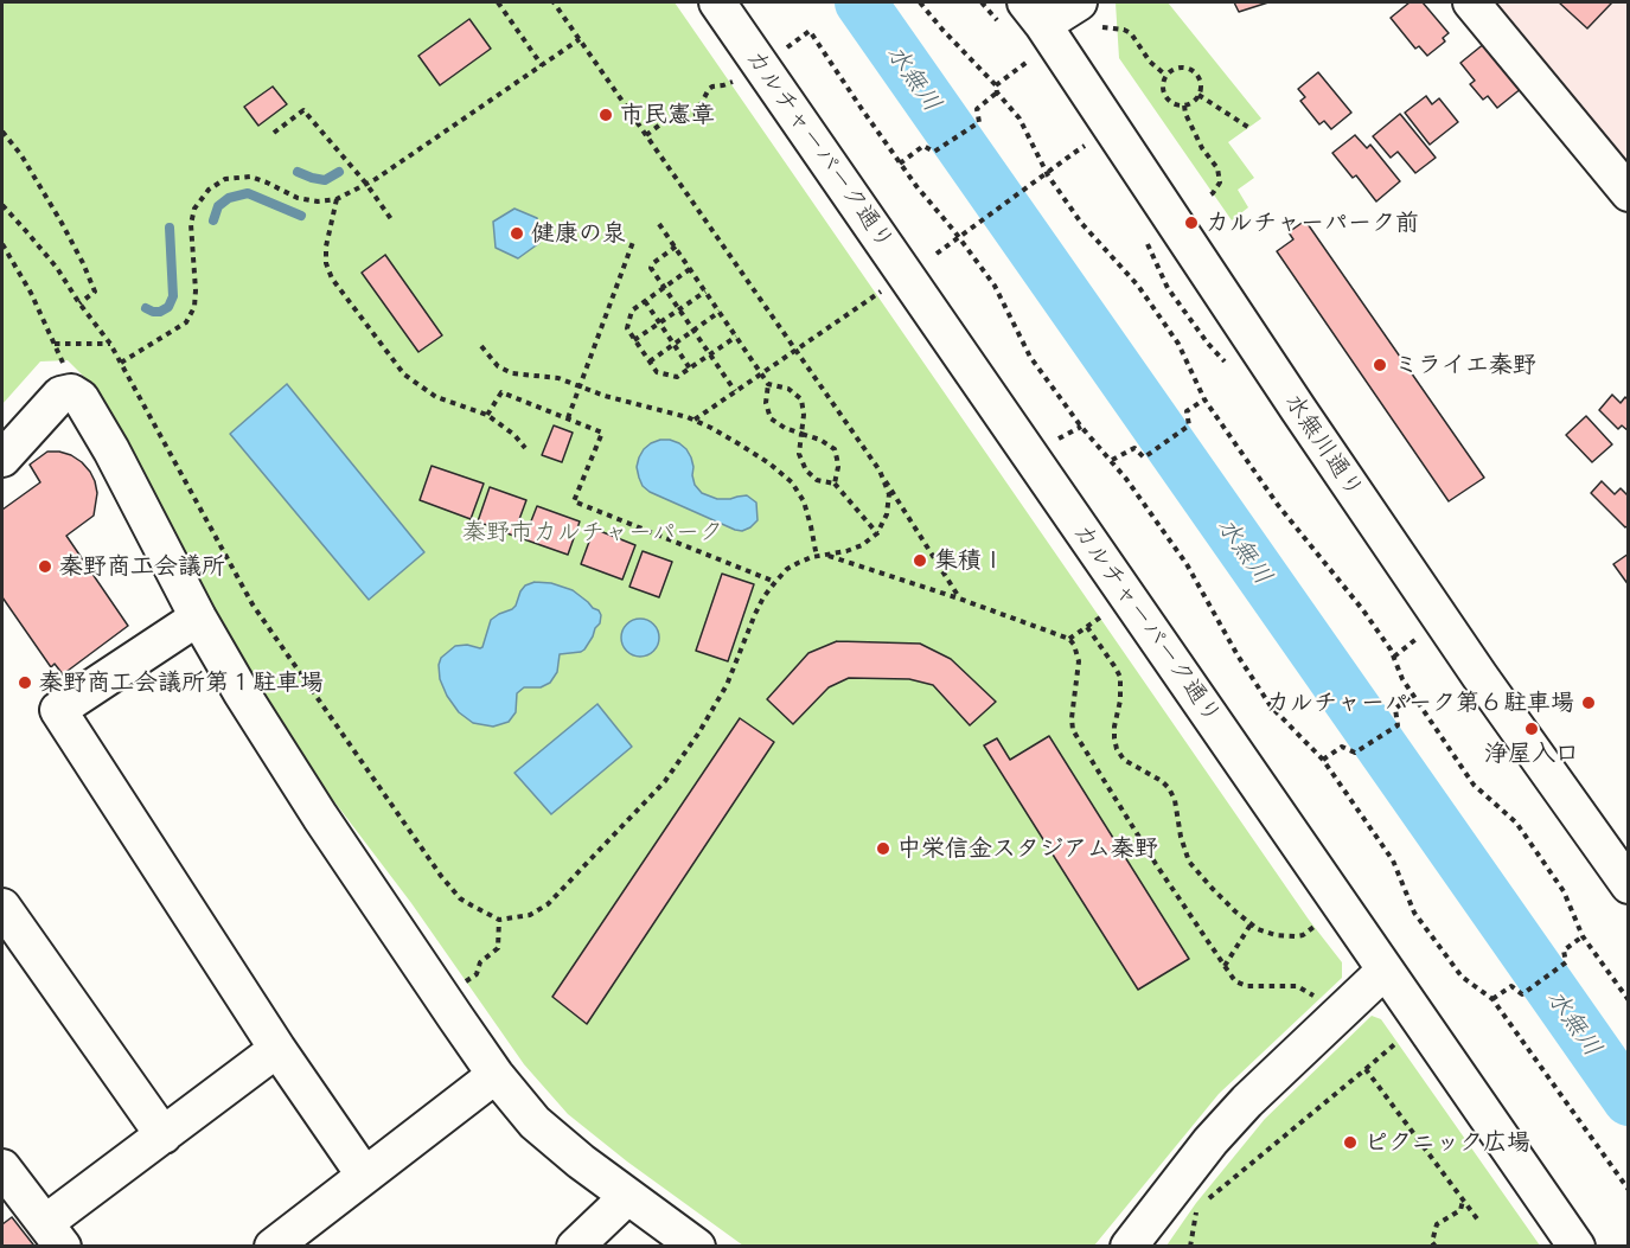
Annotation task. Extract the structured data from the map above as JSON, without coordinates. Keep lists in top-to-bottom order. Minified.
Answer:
{"streets":{"street":["カルチャーパーク通り","水無川通り"]},"water":["水無川"],"parks":["秦野市カルチャーパーク"],"places":["市民憲章","カルチャーパーク前","健康の泉","ミライエ秦野","集積Ｉ","秦野商工会議所","秦野商工会議所第１駐車場","カルチャーパーク第６駐車場","浄屋入口","中栄信金スタジアム秦野","ピクニック広場"]}
